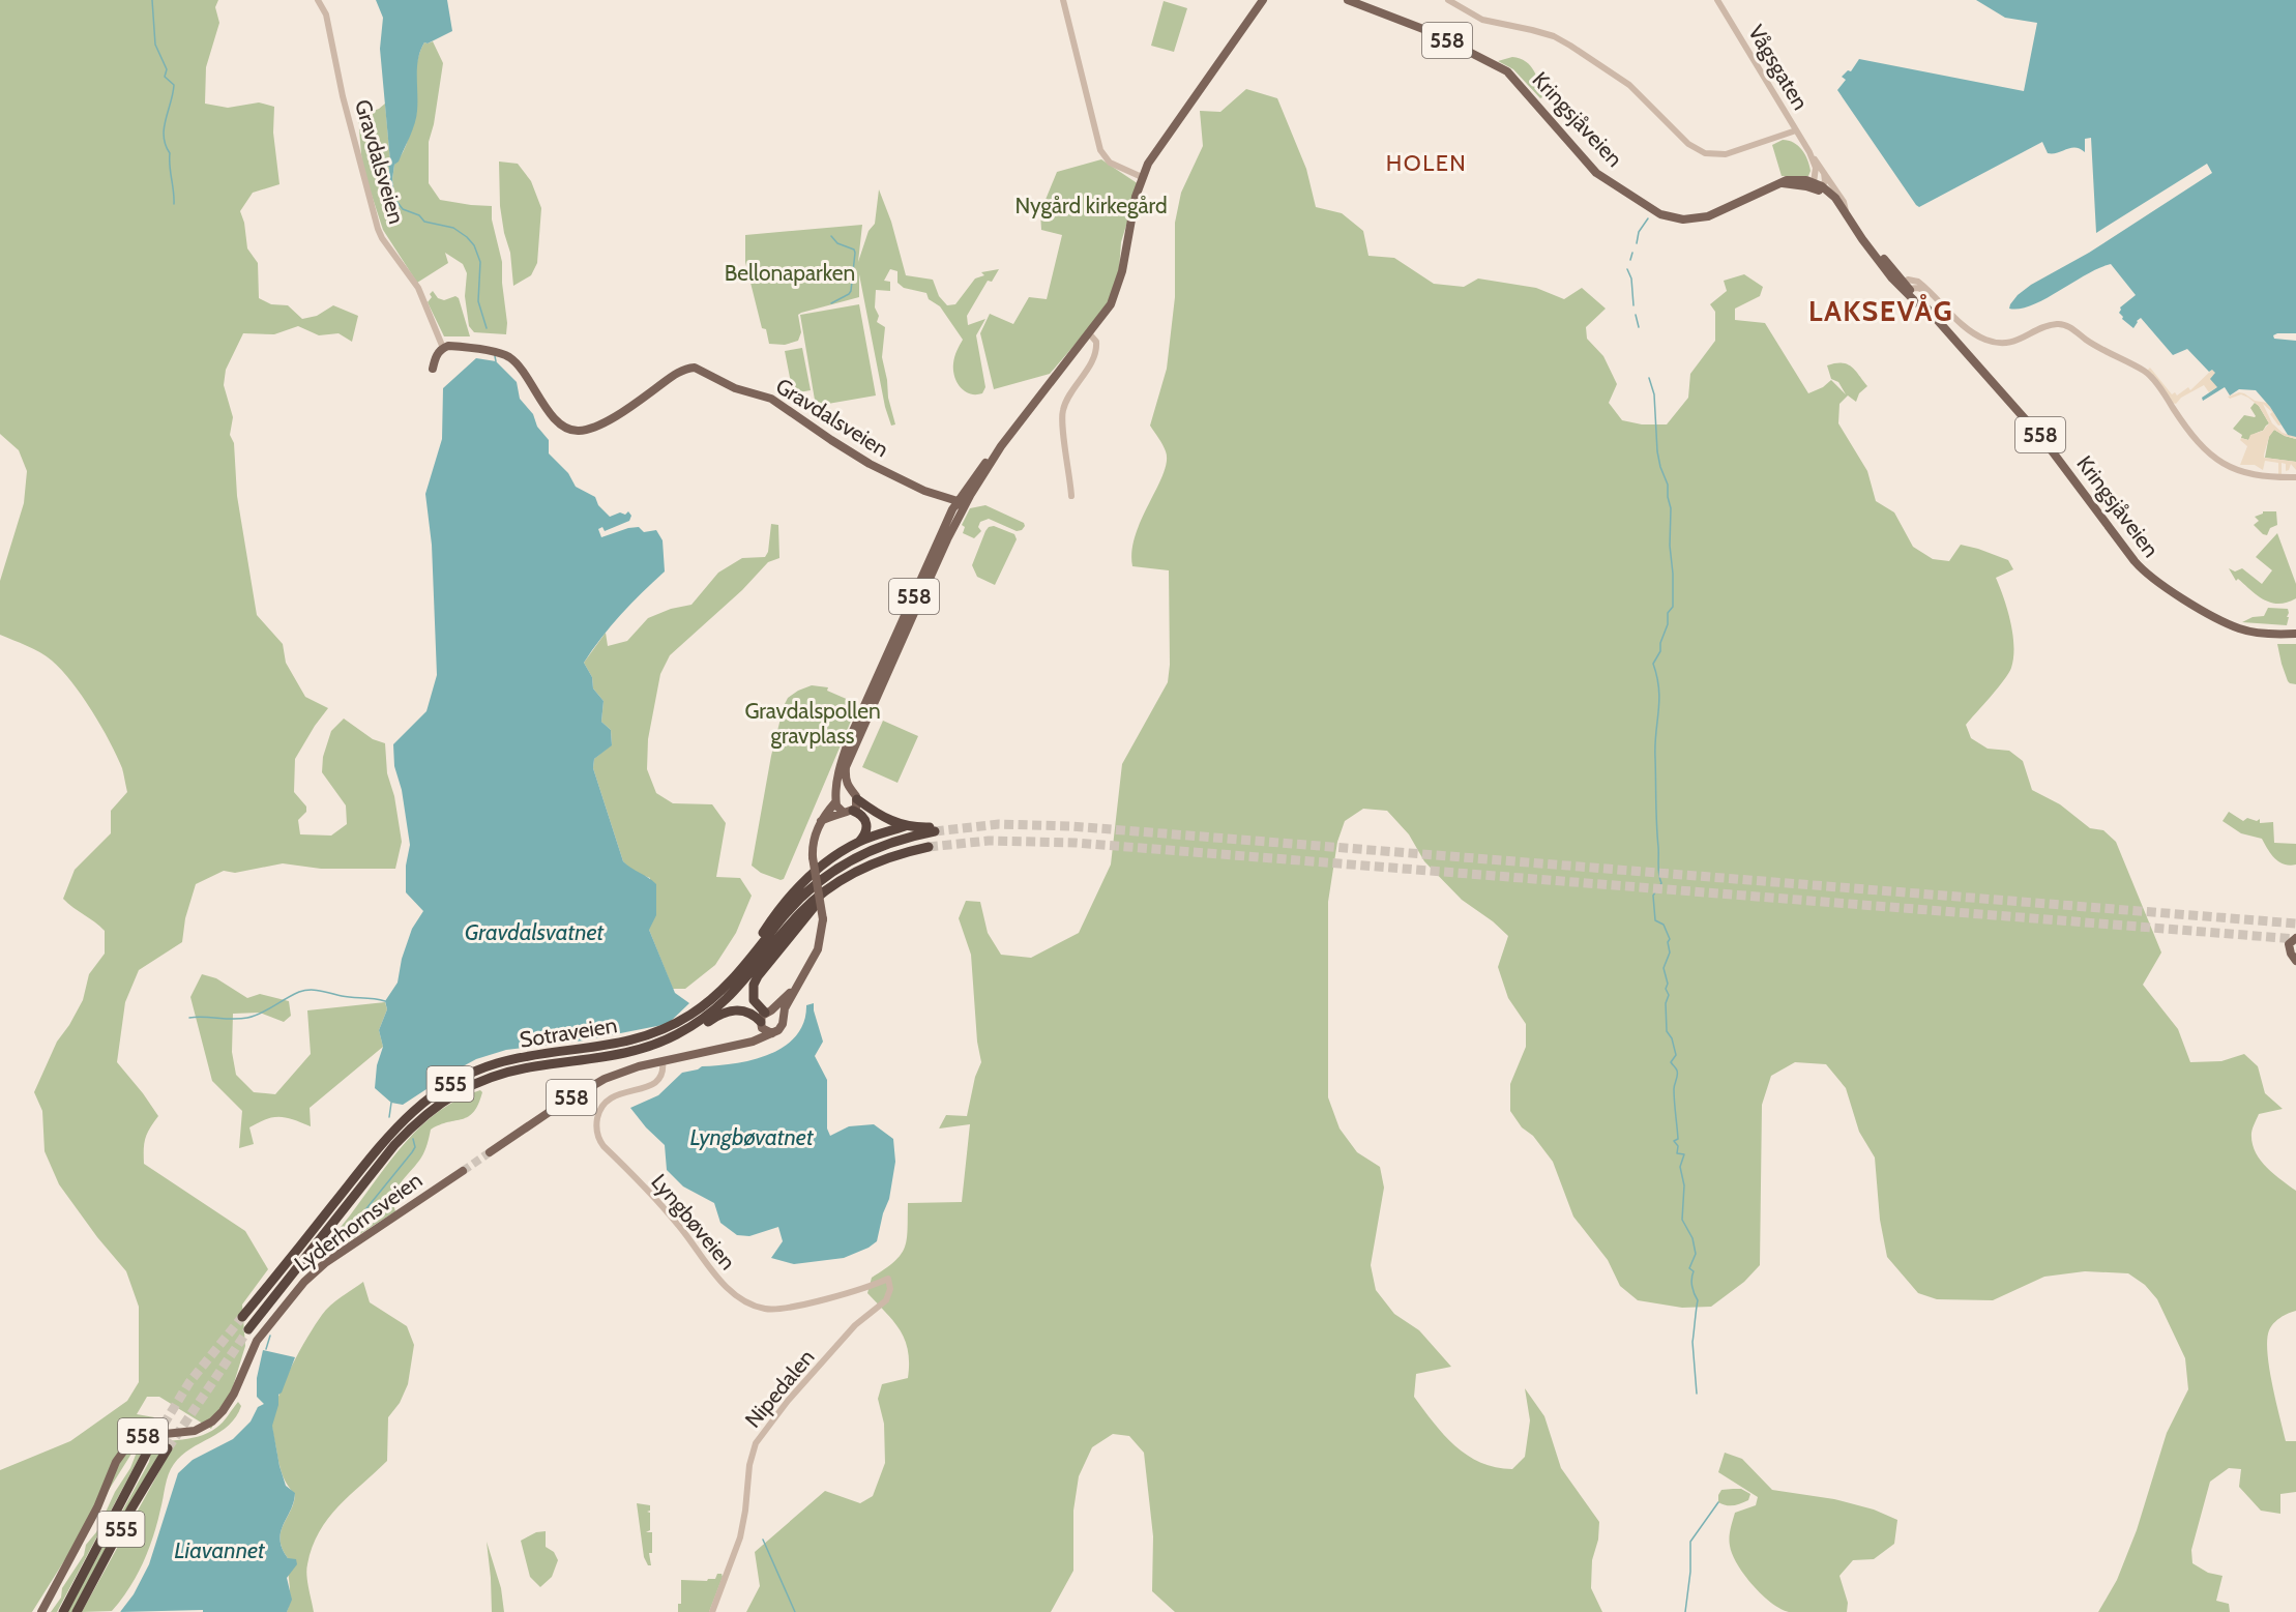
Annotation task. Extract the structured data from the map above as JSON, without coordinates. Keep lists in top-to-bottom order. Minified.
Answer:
{"streets":{"highway":["Sotraveien","555"],"main road":["558","Kringsjåveien","Gravdalsveien","Lyderhornsveien"],"street":["Vågsgaten","Lyngbøveien","Nipedalen"]},"crossings":[["558","Gravdalsveien"],["558","555"],["558","Lyngbøveien"],["Vågsgaten","Kringsjåveien"],["Sotraveien","555"],["Lyngbøveien","Nipedalen"]],"districts":["HOLEN","LAKSEVÅG"],"water":["Gravdalsvatnet","Lyngbøvatnet","Liavannet"],"parks":["Nygård kirkegård","Bellonaparken","Gravdalspollen gravplass"]}
